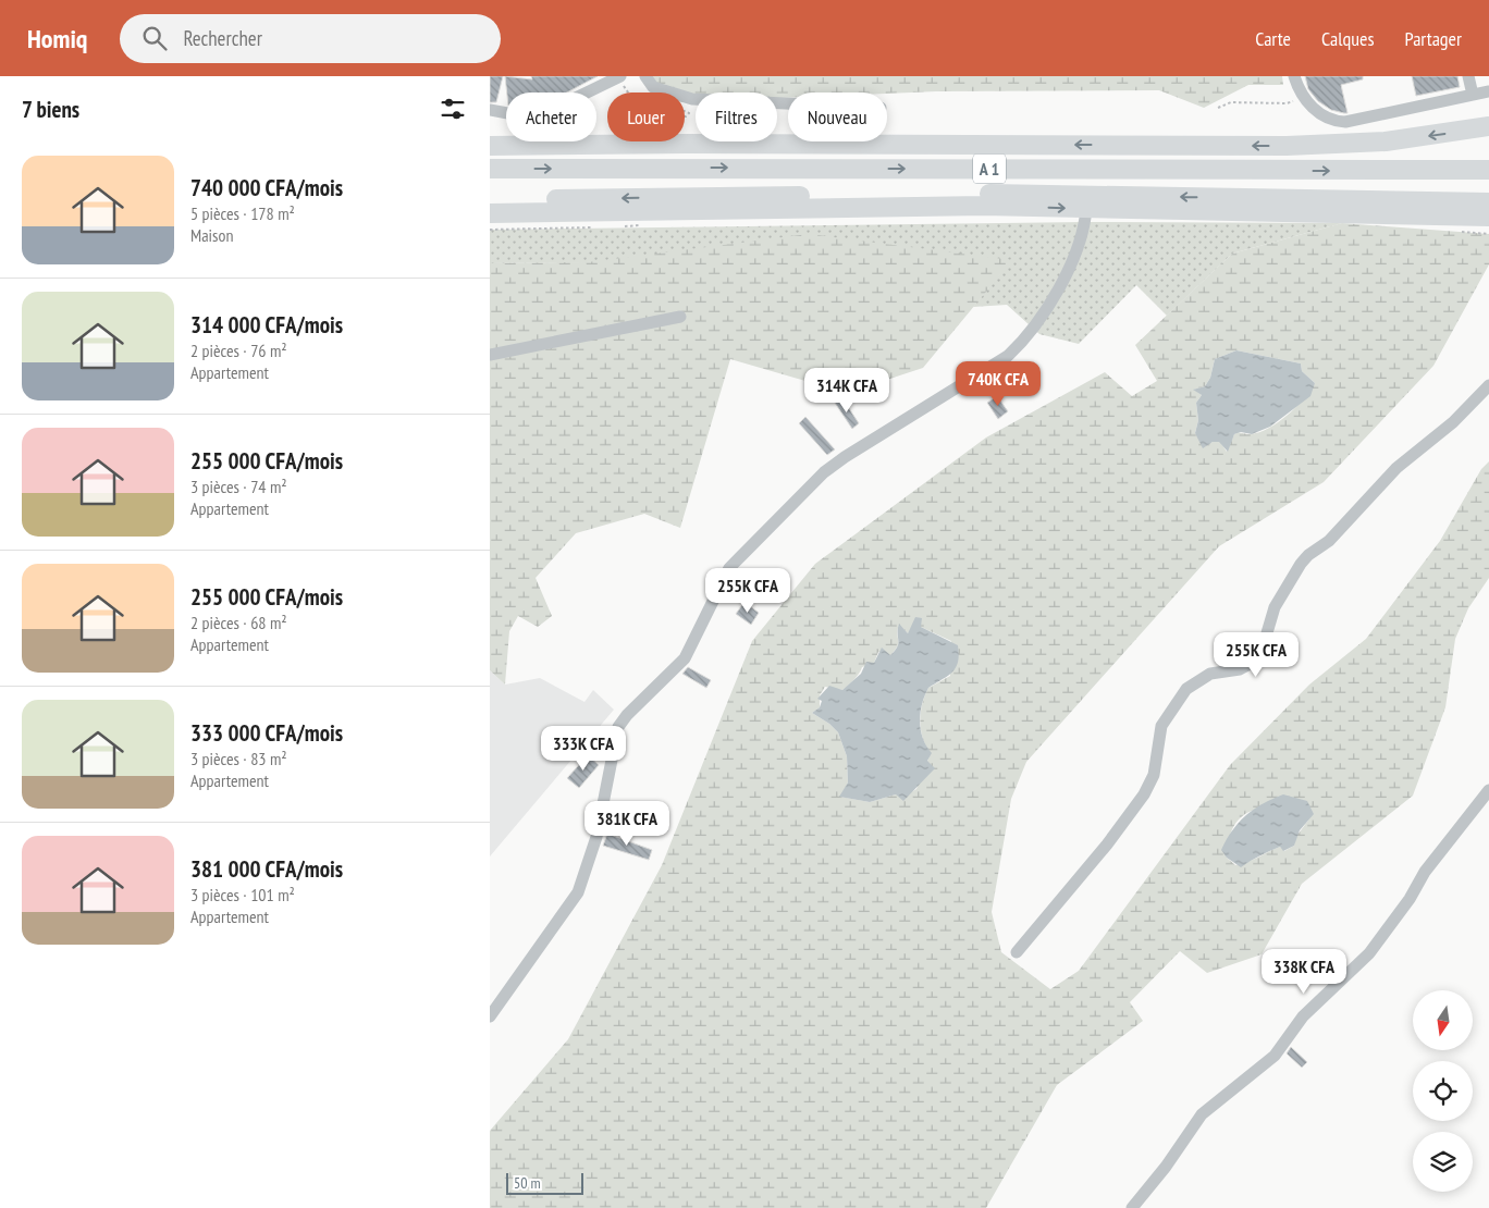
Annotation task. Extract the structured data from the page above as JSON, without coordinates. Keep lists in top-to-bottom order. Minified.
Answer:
{"streets":{"highway":["A 1"]},"scale_bar":"50 m","north":"bottom","page":{"header":"Homiq","search":"Rechercher","nav":["Carte","Calques","Partager"],"heading":"7 biens","chip":["Acheter","Louer","Filtres","Nouveau"],"list":[{"name":"740 000 CFA/mois","note":"5 pièces · 178 m² · Maison"},{"name":"314 000 CFA/mois","note":"2 pièces · 76 m² · Appartement"},{"name":"255 000 CFA/mois","note":"3 pièces · 74 m² · Appartement"},{"name":"255 000 CFA/mois","note":"2 pièces · 68 m² · Appartement"},{"name":"333 000 CFA/mois","note":"3 pièces · 83 m² · Appartement"},{"name":"381 000 CFA/mois","note":"3 pièces · 101 m² · Appartement"}],"price":["740K CFA","314K CFA","255K CFA","255K CFA","333K CFA","381K CFA","338K CFA"],"scale":"50 m"}}
